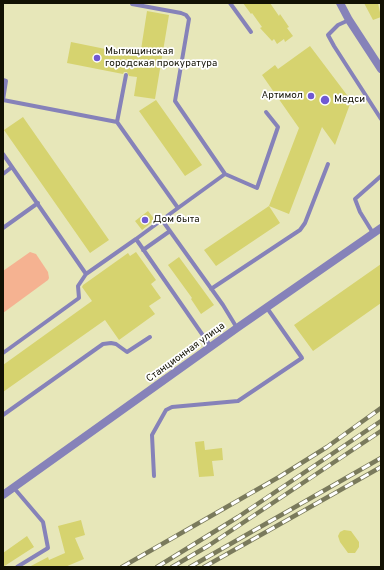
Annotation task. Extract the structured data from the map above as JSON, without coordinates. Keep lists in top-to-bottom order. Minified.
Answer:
{"streets":{"street":["Станционная улица"]},"places":["Мытищинская городская прокуратура","Артимол","Медси","Дом быта"]}
